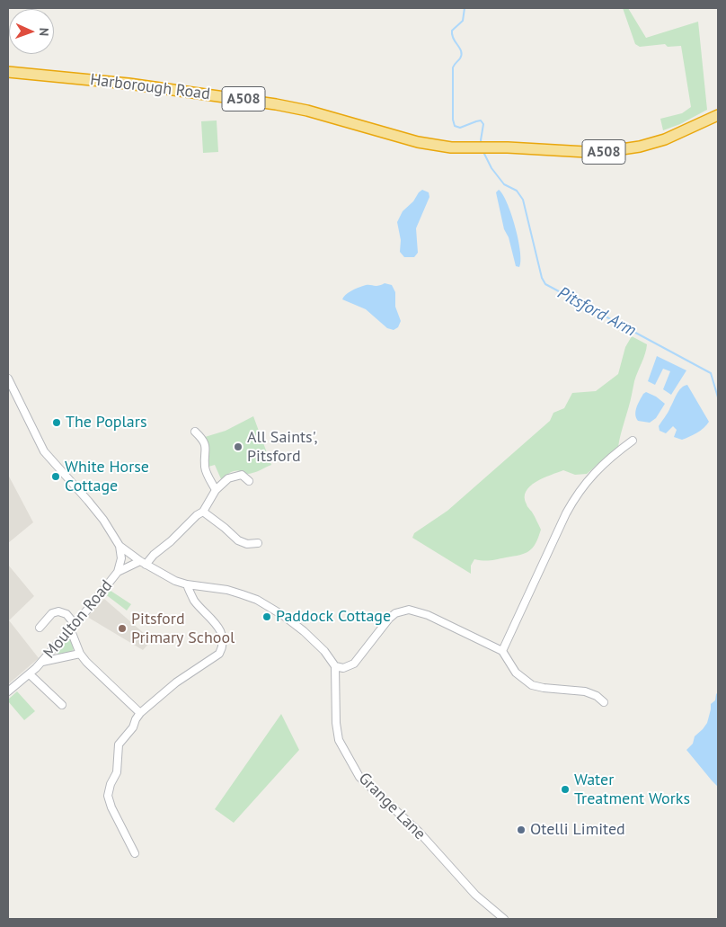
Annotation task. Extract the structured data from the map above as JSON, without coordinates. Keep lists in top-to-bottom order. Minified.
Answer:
{"streets":{"highway":["Harborough Road","A508"],"street":["Moulton Road","Grange Lane"]},"water":["Pitsford Arm"],"places":["The Poplars","All Saints', Pitsford","White Horse Cottage","Paddock Cottage","Pitsford Primary School","Water Treatment Works","Otelli Limited"],"north":"right"}
